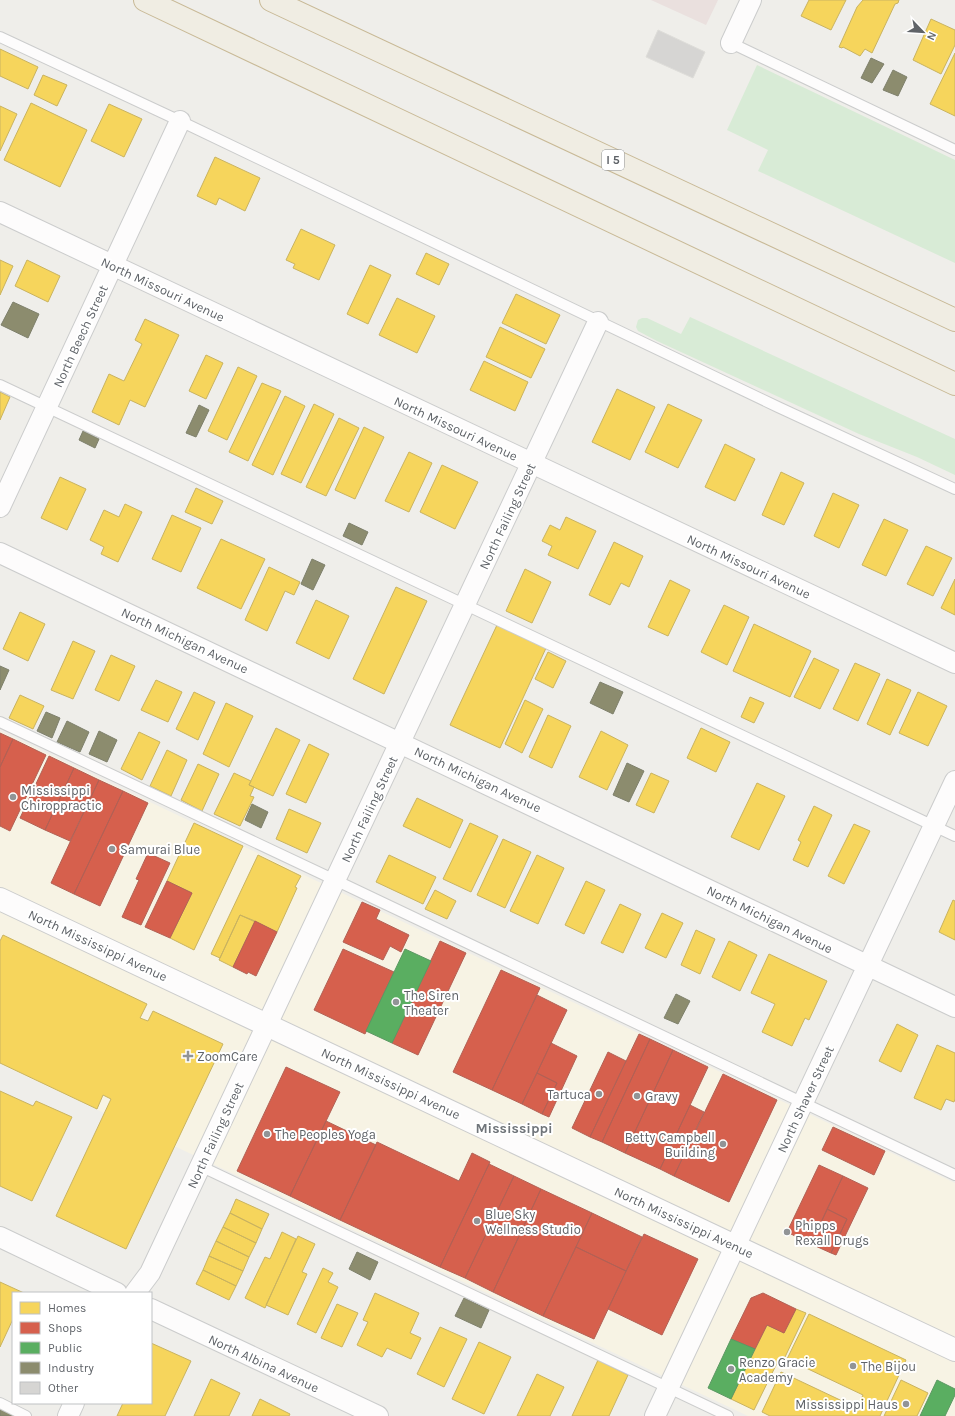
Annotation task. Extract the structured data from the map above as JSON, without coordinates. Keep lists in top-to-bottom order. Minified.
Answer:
{"streets":{"highway":["I 5"],"street":["North Missouri Avenue","North Beech Street","North Failing Street","North Michigan Avenue","North Mississippi Avenue","North Shaver Street","North Albina Avenue"]},"crossings":[["North Missouri Avenue","North Beech Street"],["North Missouri Avenue","North Failing Street"],["North Failing Street","North Michigan Avenue"],["North Failing Street","North Mississippi Avenue"],["North Michigan Avenue","North Shaver Street"],["North Mississippi Avenue","North Shaver Street"]],"districts":["Mississippi"],"places":{"other":["Mississippi Chiroppractic","Samurai Blue","The Siren Theater","Tartuca","Gravy","The Peoples Yoga","Betty Campbell Building","Blue Sky Wellness Studio","Phipps Rexall Drugs","The Bijou","Renzo Gracie Academy","Mississippi Haus"],"health":["ZoomCare"]},"legend":["Homes","Shops","Public","Industry","Other"],"north":"bottom right"}
